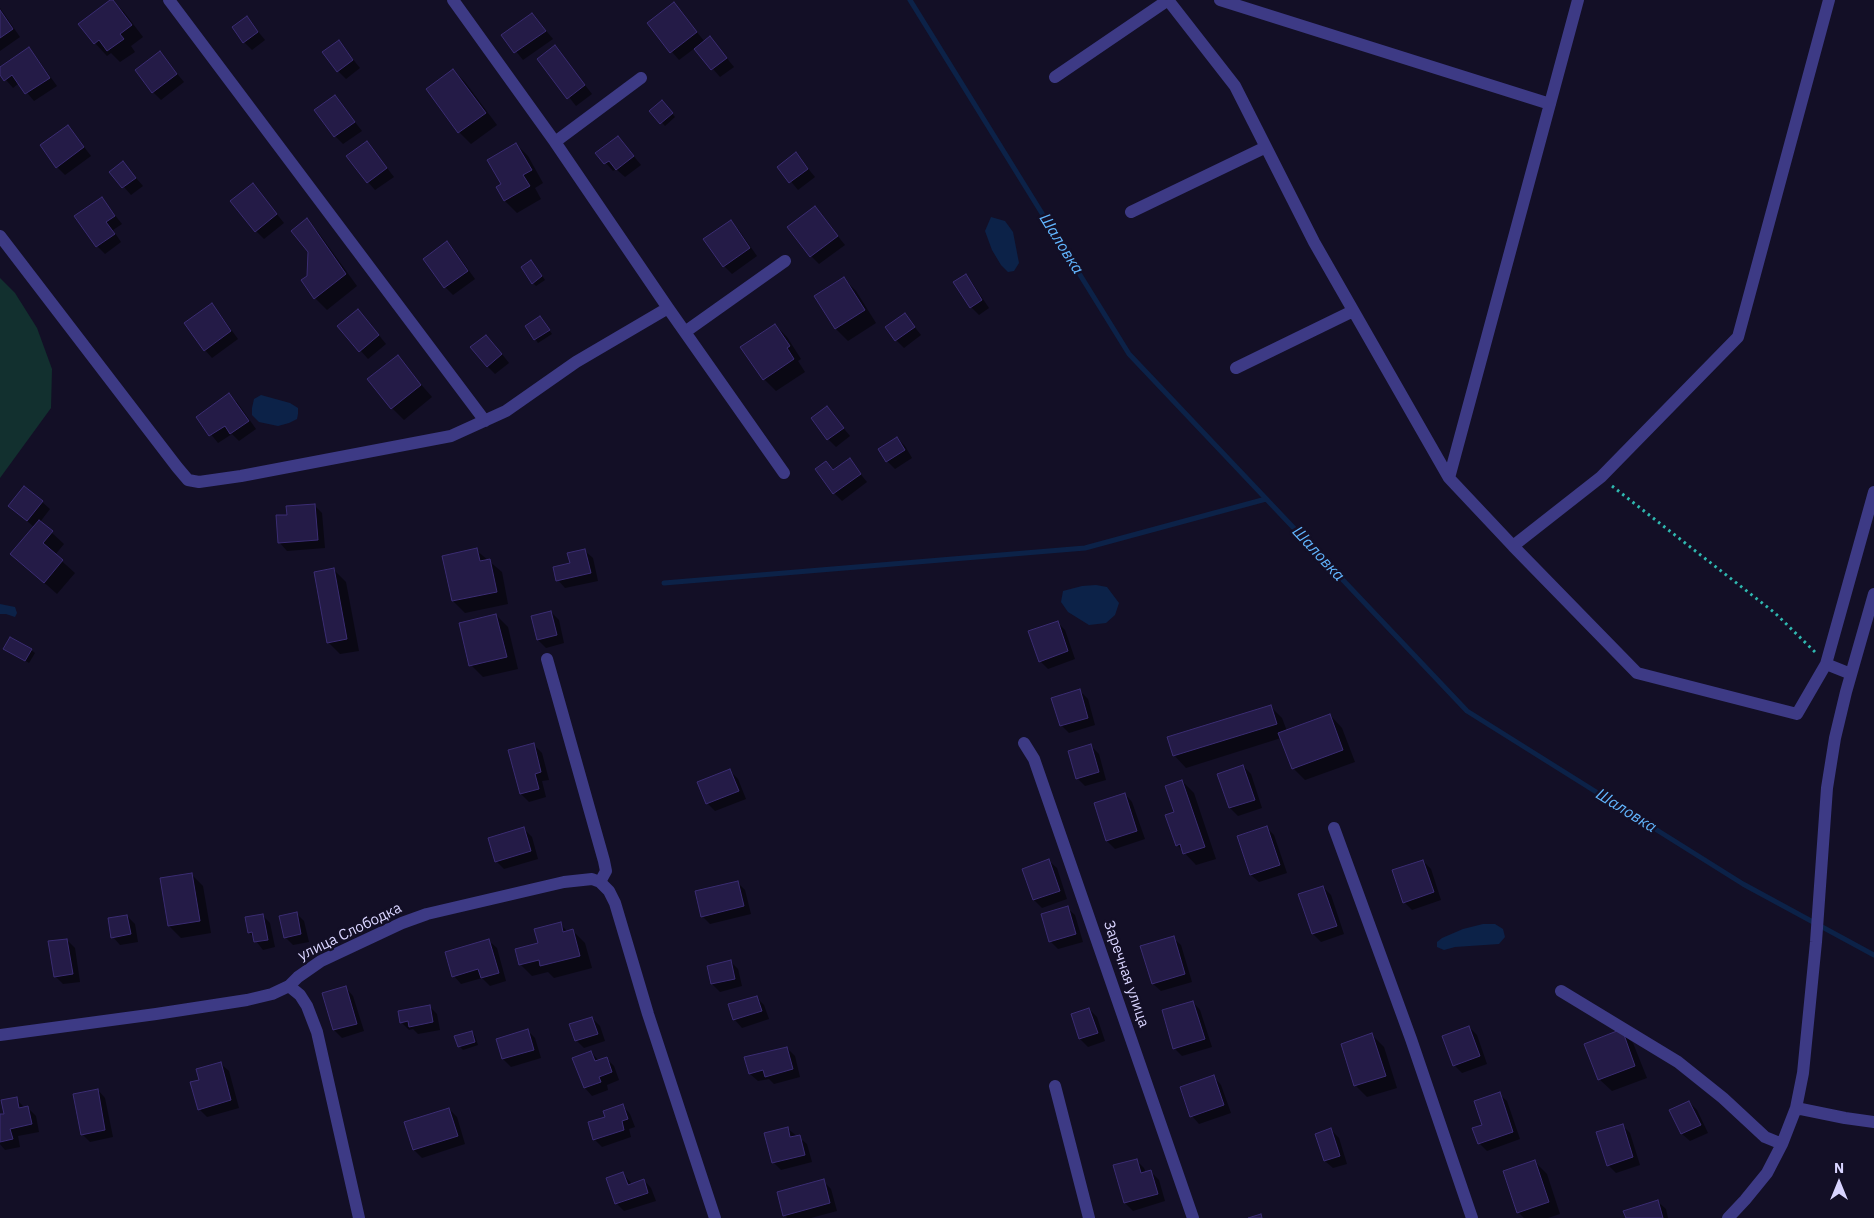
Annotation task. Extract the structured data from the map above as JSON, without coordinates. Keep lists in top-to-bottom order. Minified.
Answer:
{"streets":{"street":["улица Слободка","Заречная улица"]},"water":["Шаловка"],"north":"top"}
